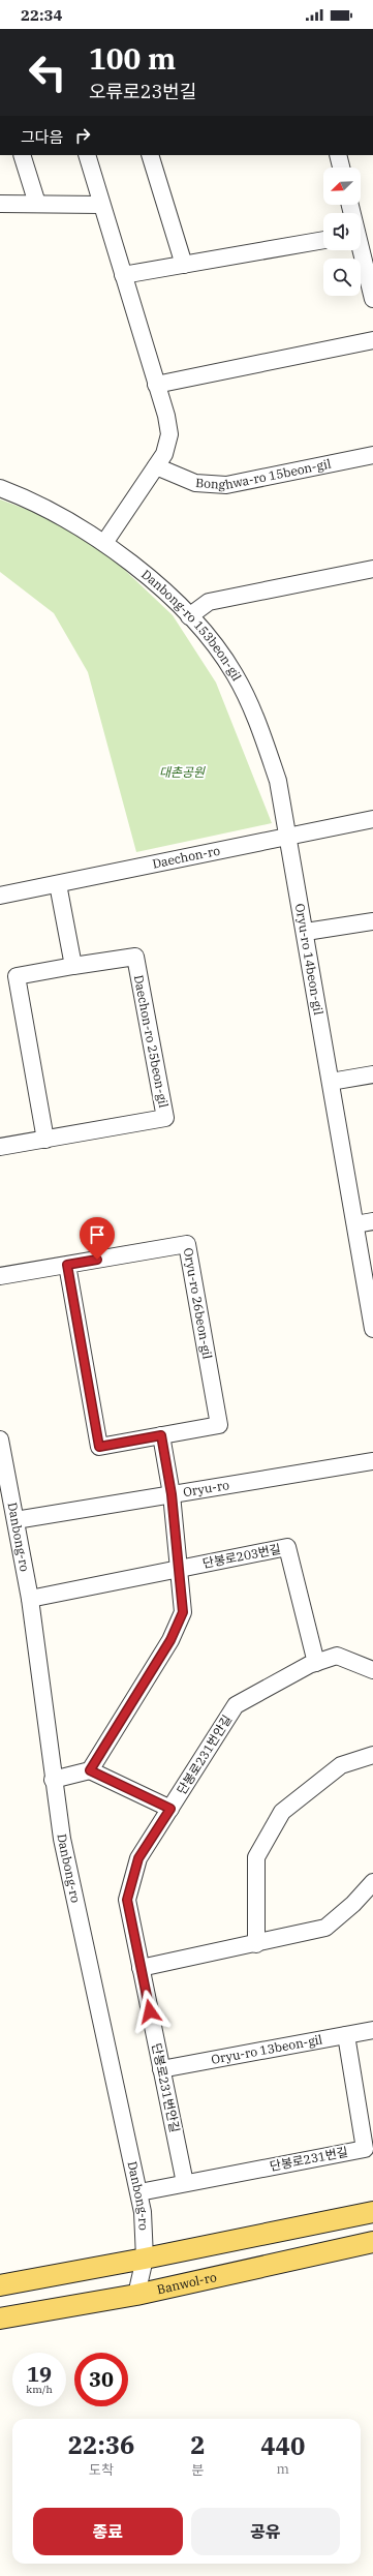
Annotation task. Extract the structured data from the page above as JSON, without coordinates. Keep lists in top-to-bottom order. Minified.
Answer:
{"streets":{"main road":["Banwol-ro"],"street":["Bonghwa-ro 15beon-gil","Danbong-ro 153beon-gil","Daechon-ro","Oryu-ro 14beon-gil","Daechon-ro 25beon-gil","Oryu-ro 26beon-gil","Oryu-ro","Danbong-ro","단봉로203번길","단봉로231번안길","Oryu-ro 13beon-gil","단봉로231번길"]},"crossings":[["Danbong-ro 153beon-gil","Daechon-ro"],["Danbong-ro 153beon-gil","Oryu-ro 14beon-gil"],["Daechon-ro","Oryu-ro 14beon-gil"],["Oryu-ro","Danbong-ro"],["Danbong-ro","단봉로203번길"],["Danbong-ro","단봉로231번길"],["Danbong-ro","Banwol-ro"],["단봉로203번길","단봉로231번안길"],["단봉로231번안길","Oryu-ro 13beon-gil"],["단봉로231번안길","단봉로231번길"],["Oryu-ro 13beon-gil","단봉로231번길"]],"parks":["대촌공원"],"north":"bottom left","page":{"status":"22:34","turn":["100 m","오류로23번길"],"then":"그다음","speed":"19 km/h","limit":"30","eta":["22:36","도착","2","분","440","m"],"buttons":["종료","공유"]}}
